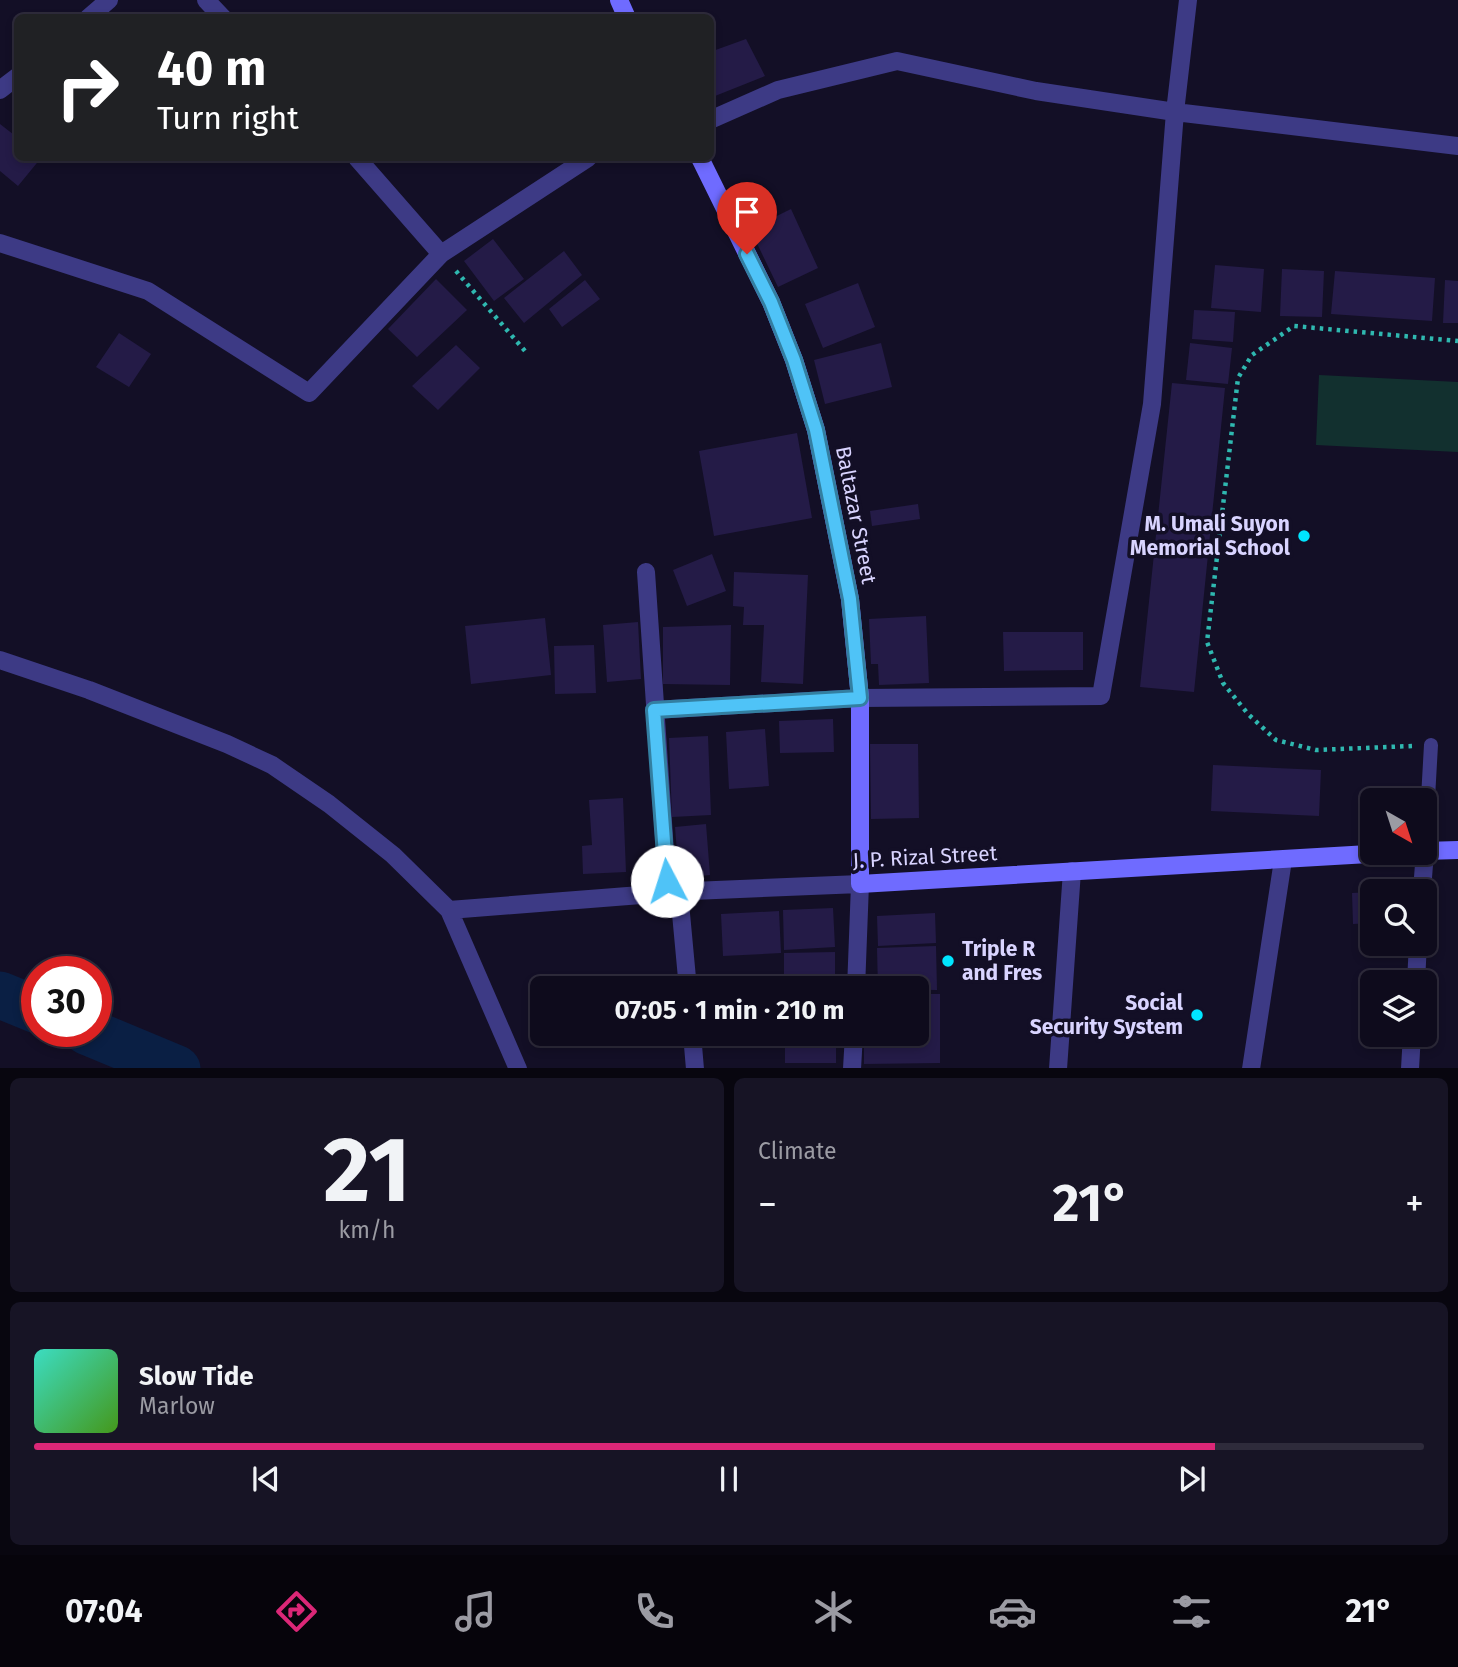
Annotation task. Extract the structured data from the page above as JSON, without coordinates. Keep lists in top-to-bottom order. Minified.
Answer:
{"streets":{"main road":["Baltazar Street","J. P. Rizal Street"]},"crossings":[["Baltazar Street","J. P. Rizal Street"]],"places":["M. Umali Suyon Memorial School","Triple R and Fres","Social Security System"],"north":"bottom right","page":{"turn":["40 m","Turn right"],"limit":"30","trip":"07:05 · 1 min · 210 m","tile":[["21","km/h"],"Climate"],"heat":["−","21°","+"],"song":["Slow Tide","Marlow"],"tabs":["07:04","21°"]}}
